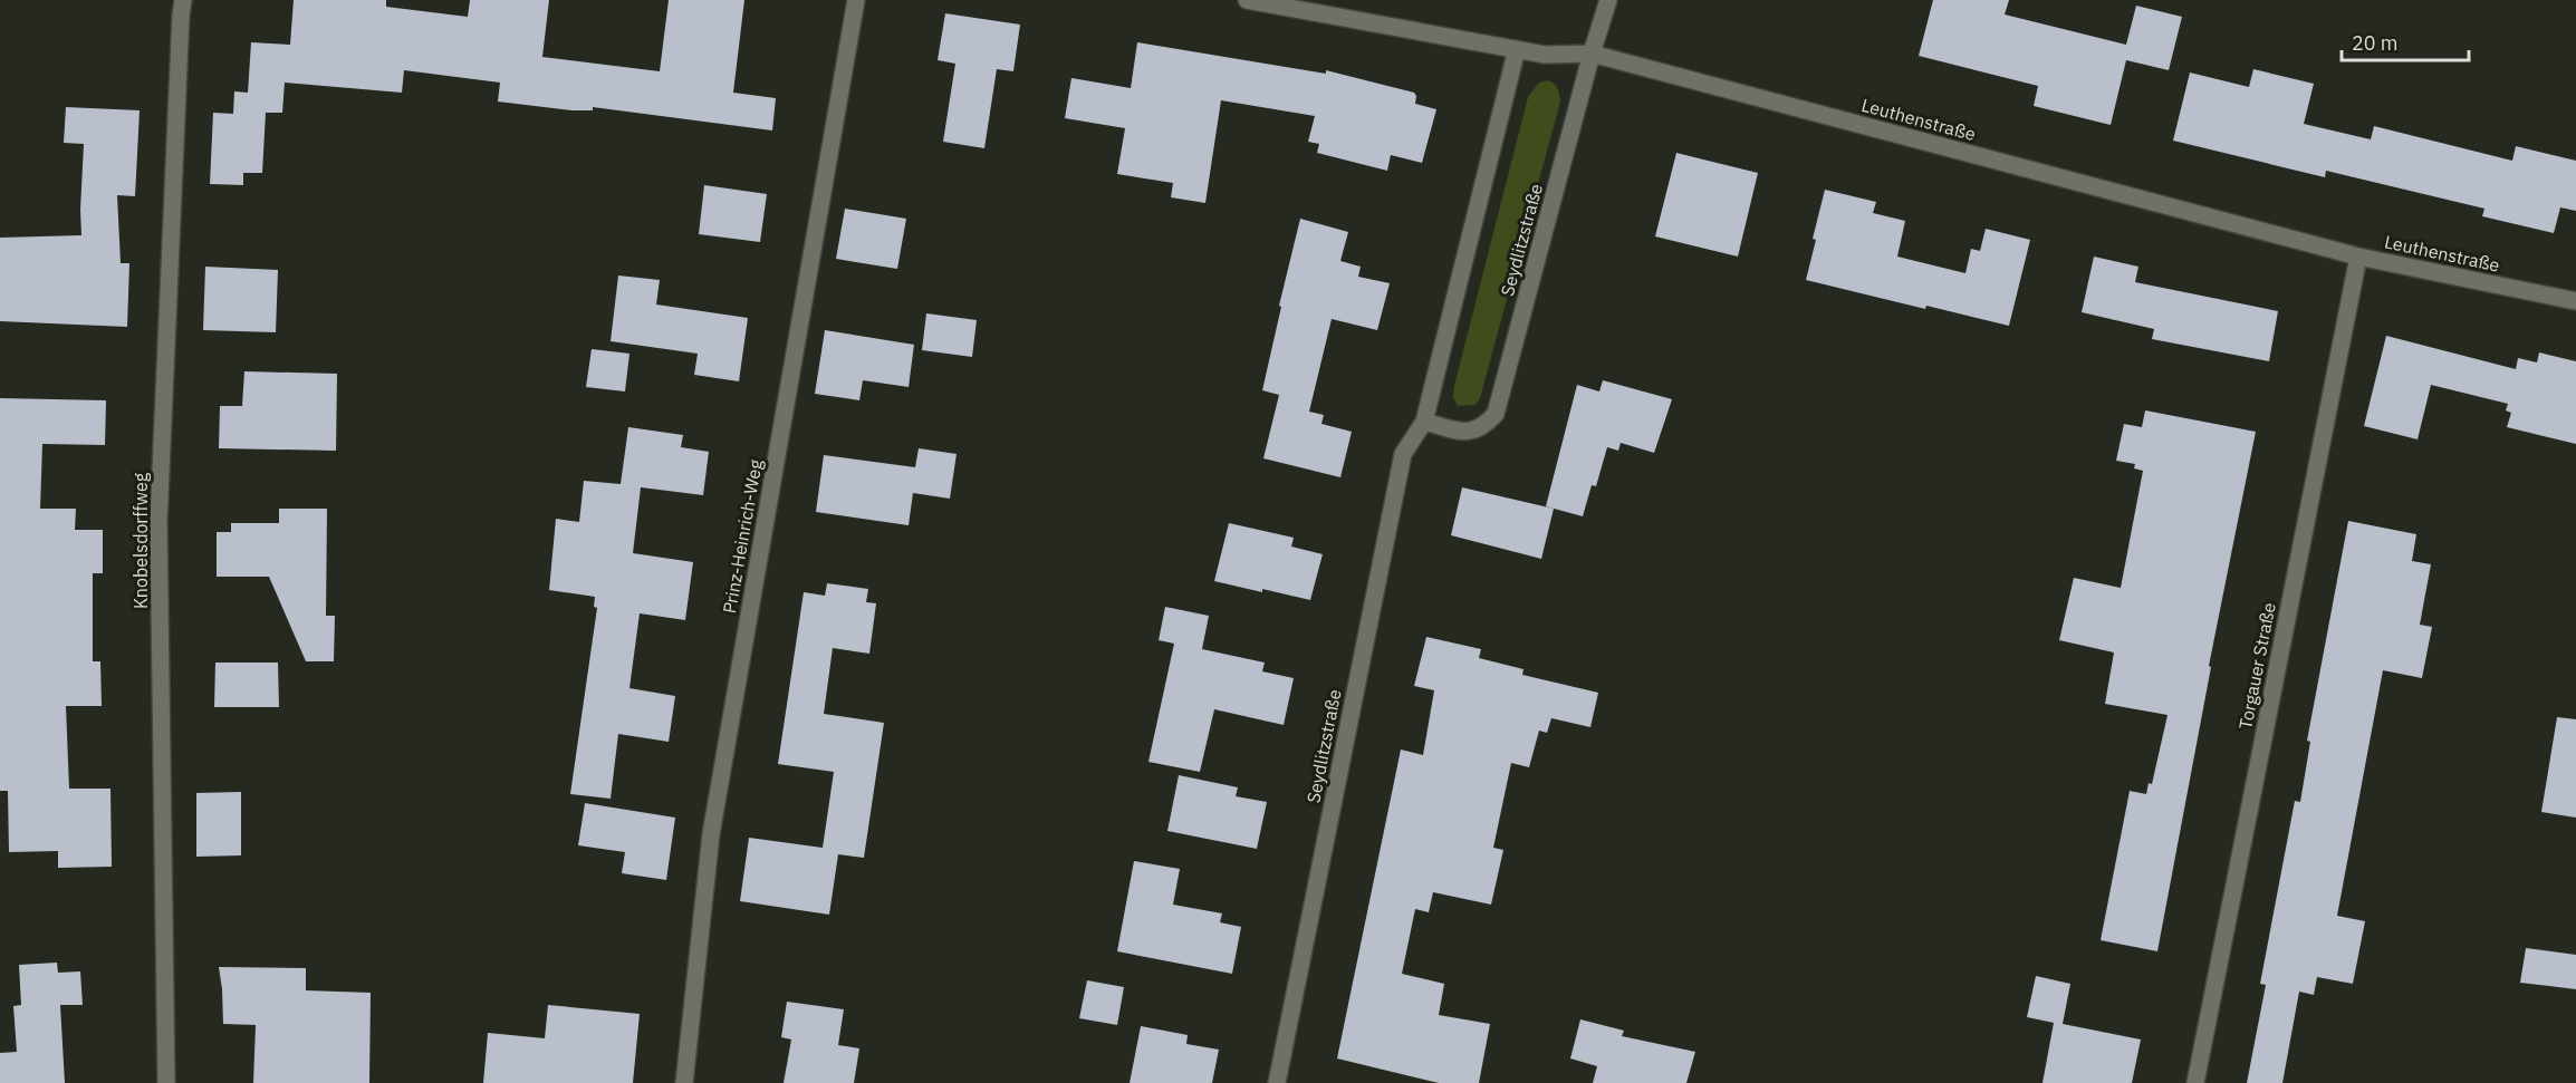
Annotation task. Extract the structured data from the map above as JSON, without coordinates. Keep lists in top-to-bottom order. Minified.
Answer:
{"streets":{"street":["Leuthenstraße","Seydlitzstraße","Prinz-Heinrich-Weg","Knobelsdorffweg","Torgauer Straße"]},"crossings":[["Leuthenstraße","Seydlitzstraße"],["Leuthenstraße","Torgauer Straße"]],"scale_bar":"20 m"}
